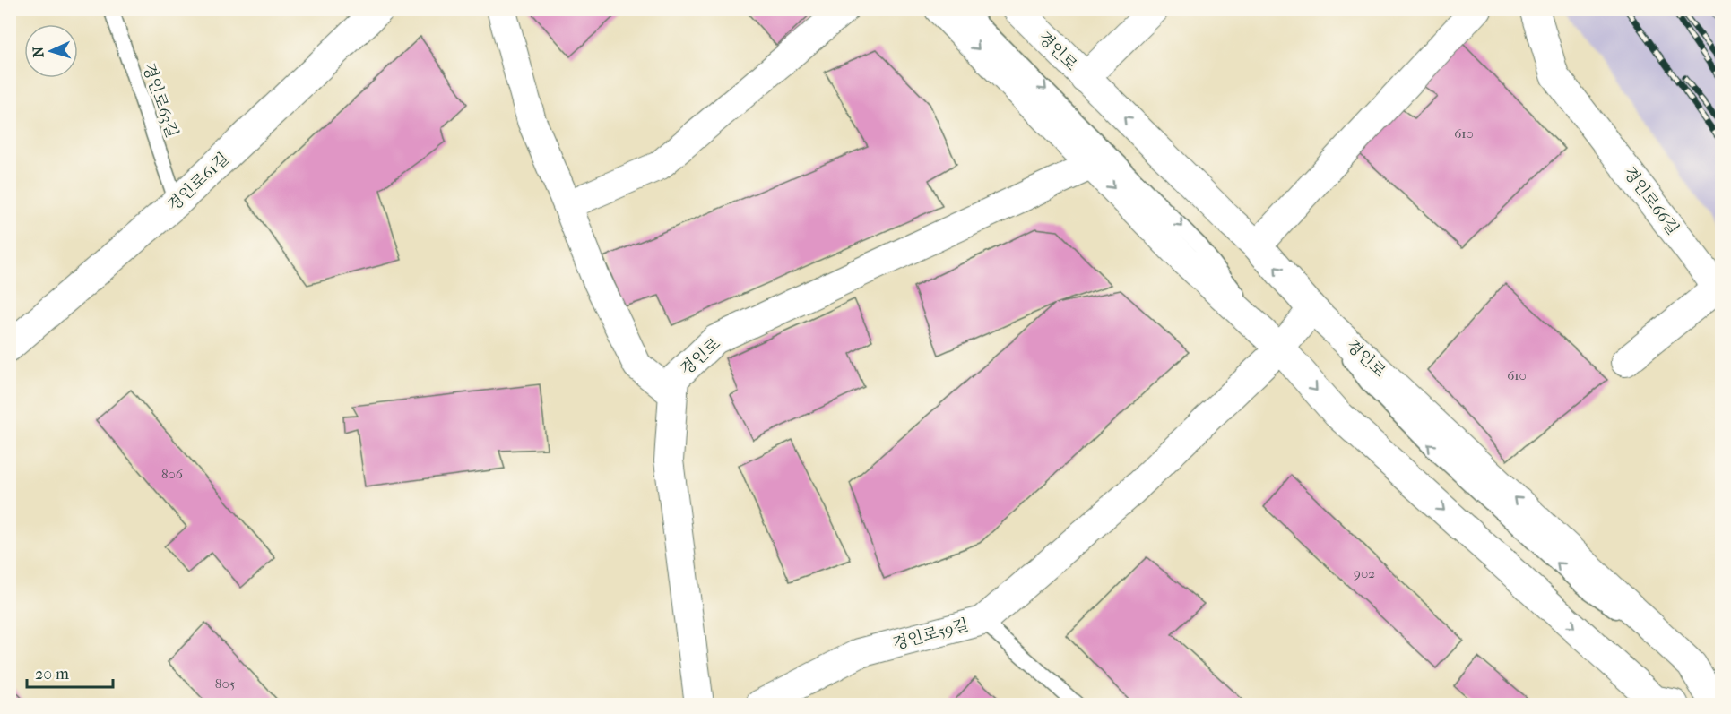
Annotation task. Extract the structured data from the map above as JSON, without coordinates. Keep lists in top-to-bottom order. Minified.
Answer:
{"streets":{"main road":["경인로","경인로61길"],"street":["경인로66길","경인로59길"],"lane":["경인로63길"]},"crossings":[["경인로","경인로59길"],["경인로63길","경인로61길"]],"one_way":["경인로"],"house_numbers":["610","610","806","902","805"],"scale_bar":"20 m","north":"left"}
